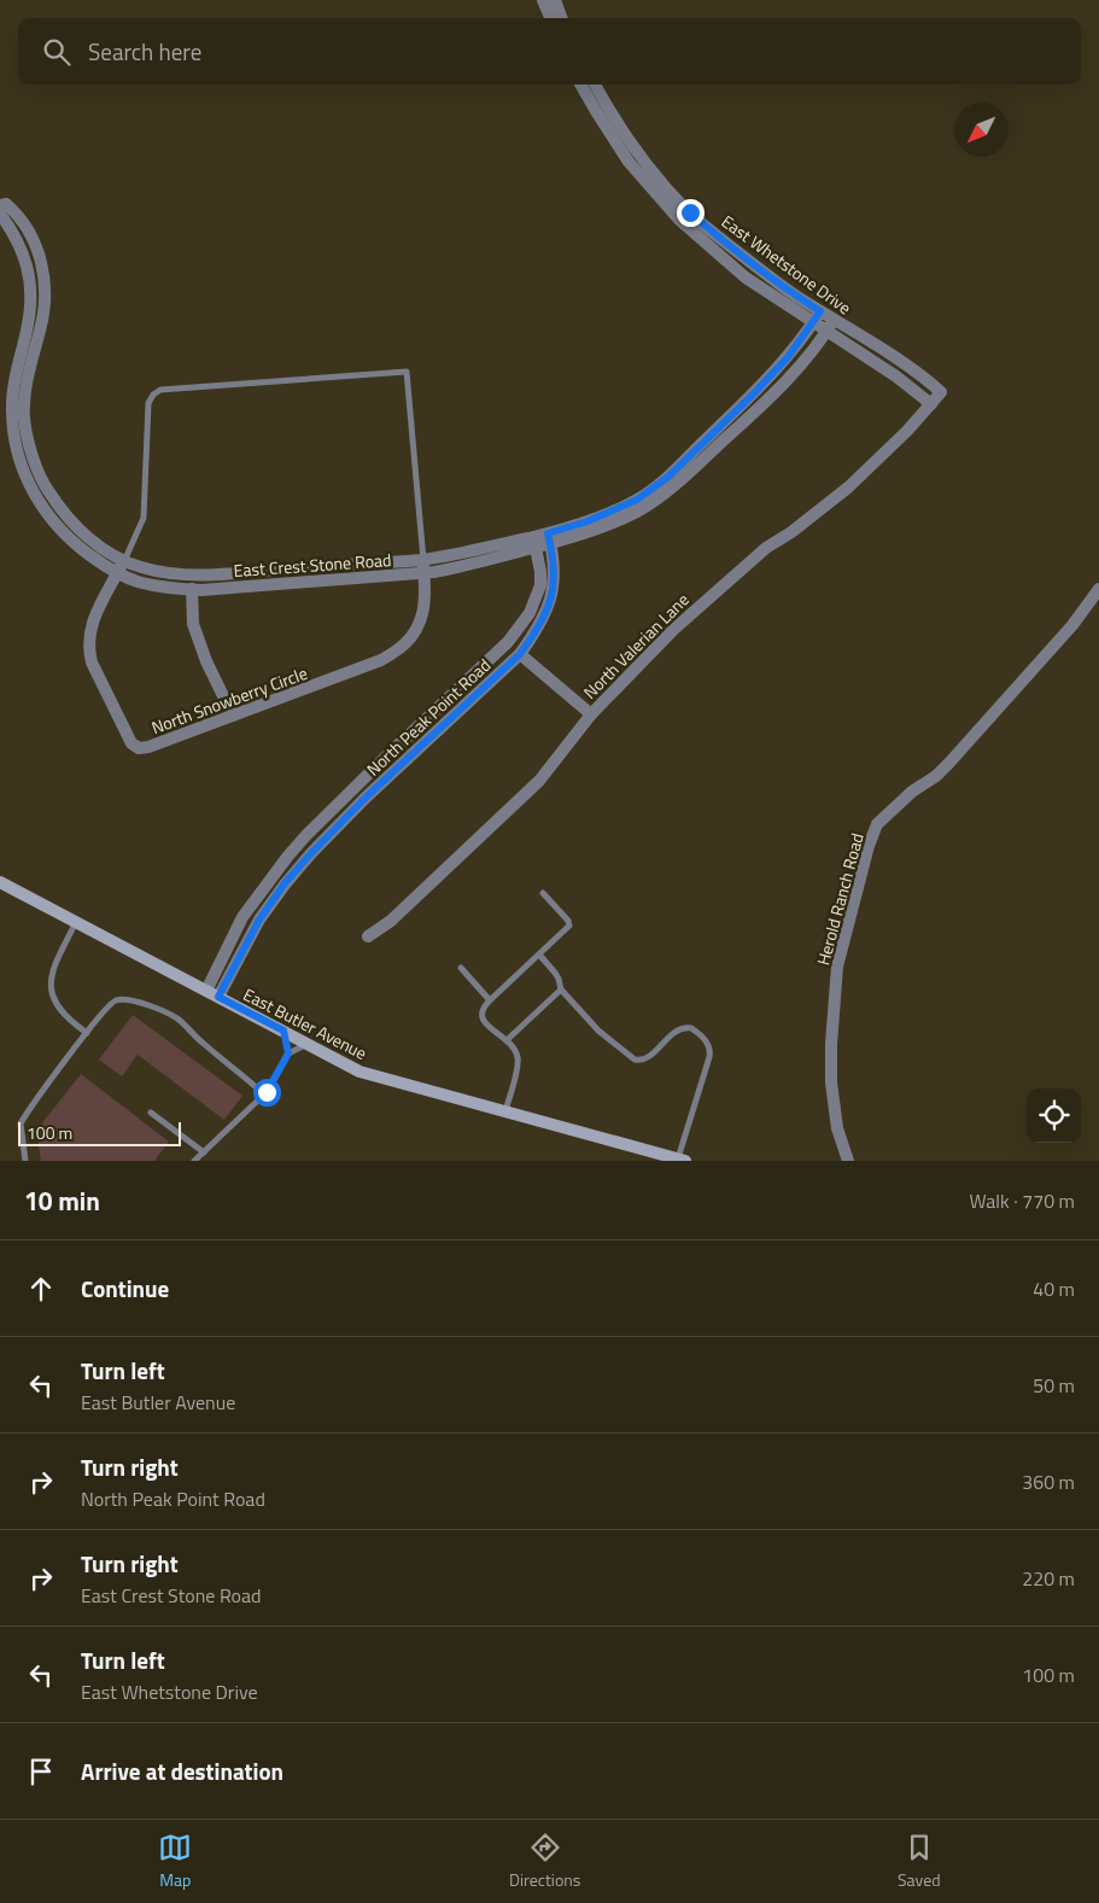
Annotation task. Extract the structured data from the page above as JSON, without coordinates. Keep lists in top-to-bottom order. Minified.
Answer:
{"streets":{"street":["East Whetstone Drive","East Crest Stone Road","North Valerian Lane","North Snowberry Circle","North Peak Point Road","Herold Ranch Road","East Butler Avenue"]},"crossings":[["East Whetstone Drive","East Crest Stone Road"],["East Whetstone Drive","North Valerian Lane"],["East Crest Stone Road","North Snowberry Circle"],["East Crest Stone Road","North Peak Point Road"],["North Peak Point Road","East Butler Avenue"]],"scale_bar":"100 m","north":"bottom left","page":{"search":"Search here","scale":"100 m","heading":["10 min","Walk · 770 m"],"list":[["Continue","40 m"],["Turn left","East Butler Avenue","50 m"],["Turn right","North Peak Point Road","360 m"],["Turn right","East Crest Stone Road","220 m"],["Turn left","East Whetstone Drive","100 m"],"Arrive at destination"],"nav":["Map","Directions","Saved"]}}
